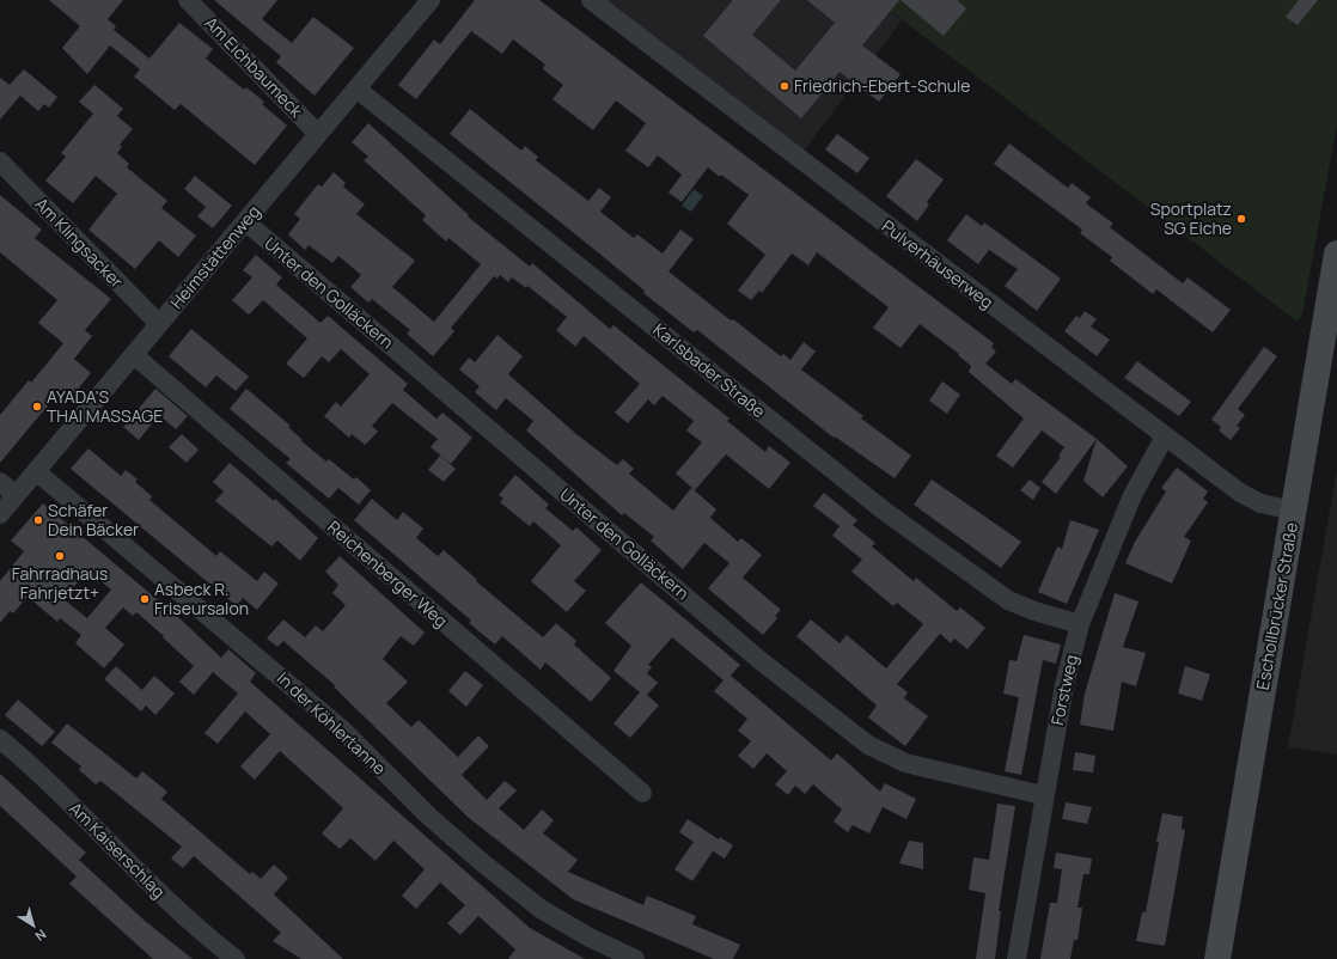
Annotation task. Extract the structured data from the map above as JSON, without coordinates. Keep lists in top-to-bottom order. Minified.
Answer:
{"streets":{"main road":["Eschollbrücker Straße"],"street":["Am Eichbaumeck","Am Klingsacker","Heimstättenweg","Pulverhäuserweg","Unter den Golläckern","Karlsbader Straße","Reichenberger Weg","Forstweg","In der Köhlertanne","Am Kaiserschlag"]},"crossings":[["Am Eichbaumeck","Heimstättenweg"],["Am Klingsacker","Heimstättenweg"],["Heimstättenweg","Unter den Golläckern"],["Heimstättenweg","Karlsbader Straße"],["Heimstättenweg","Reichenberger Weg"],["Heimstättenweg","In der Köhlertanne"],["Pulverhäuserweg","Eschollbrücker Straße"],["Pulverhäuserweg","Forstweg"],["Unter den Golläckern","Forstweg"],["Karlsbader Straße","Forstweg"]],"places":["Friedrich-Ebert-Schule","Sportplatz SG Eiche","AYADA’S THAI MASSAGE","Schäfer Dein Bäcker","Fahrradhaus Fahrjetzt+","Asbeck R. Friseursalon"],"north":"bottom right"}
